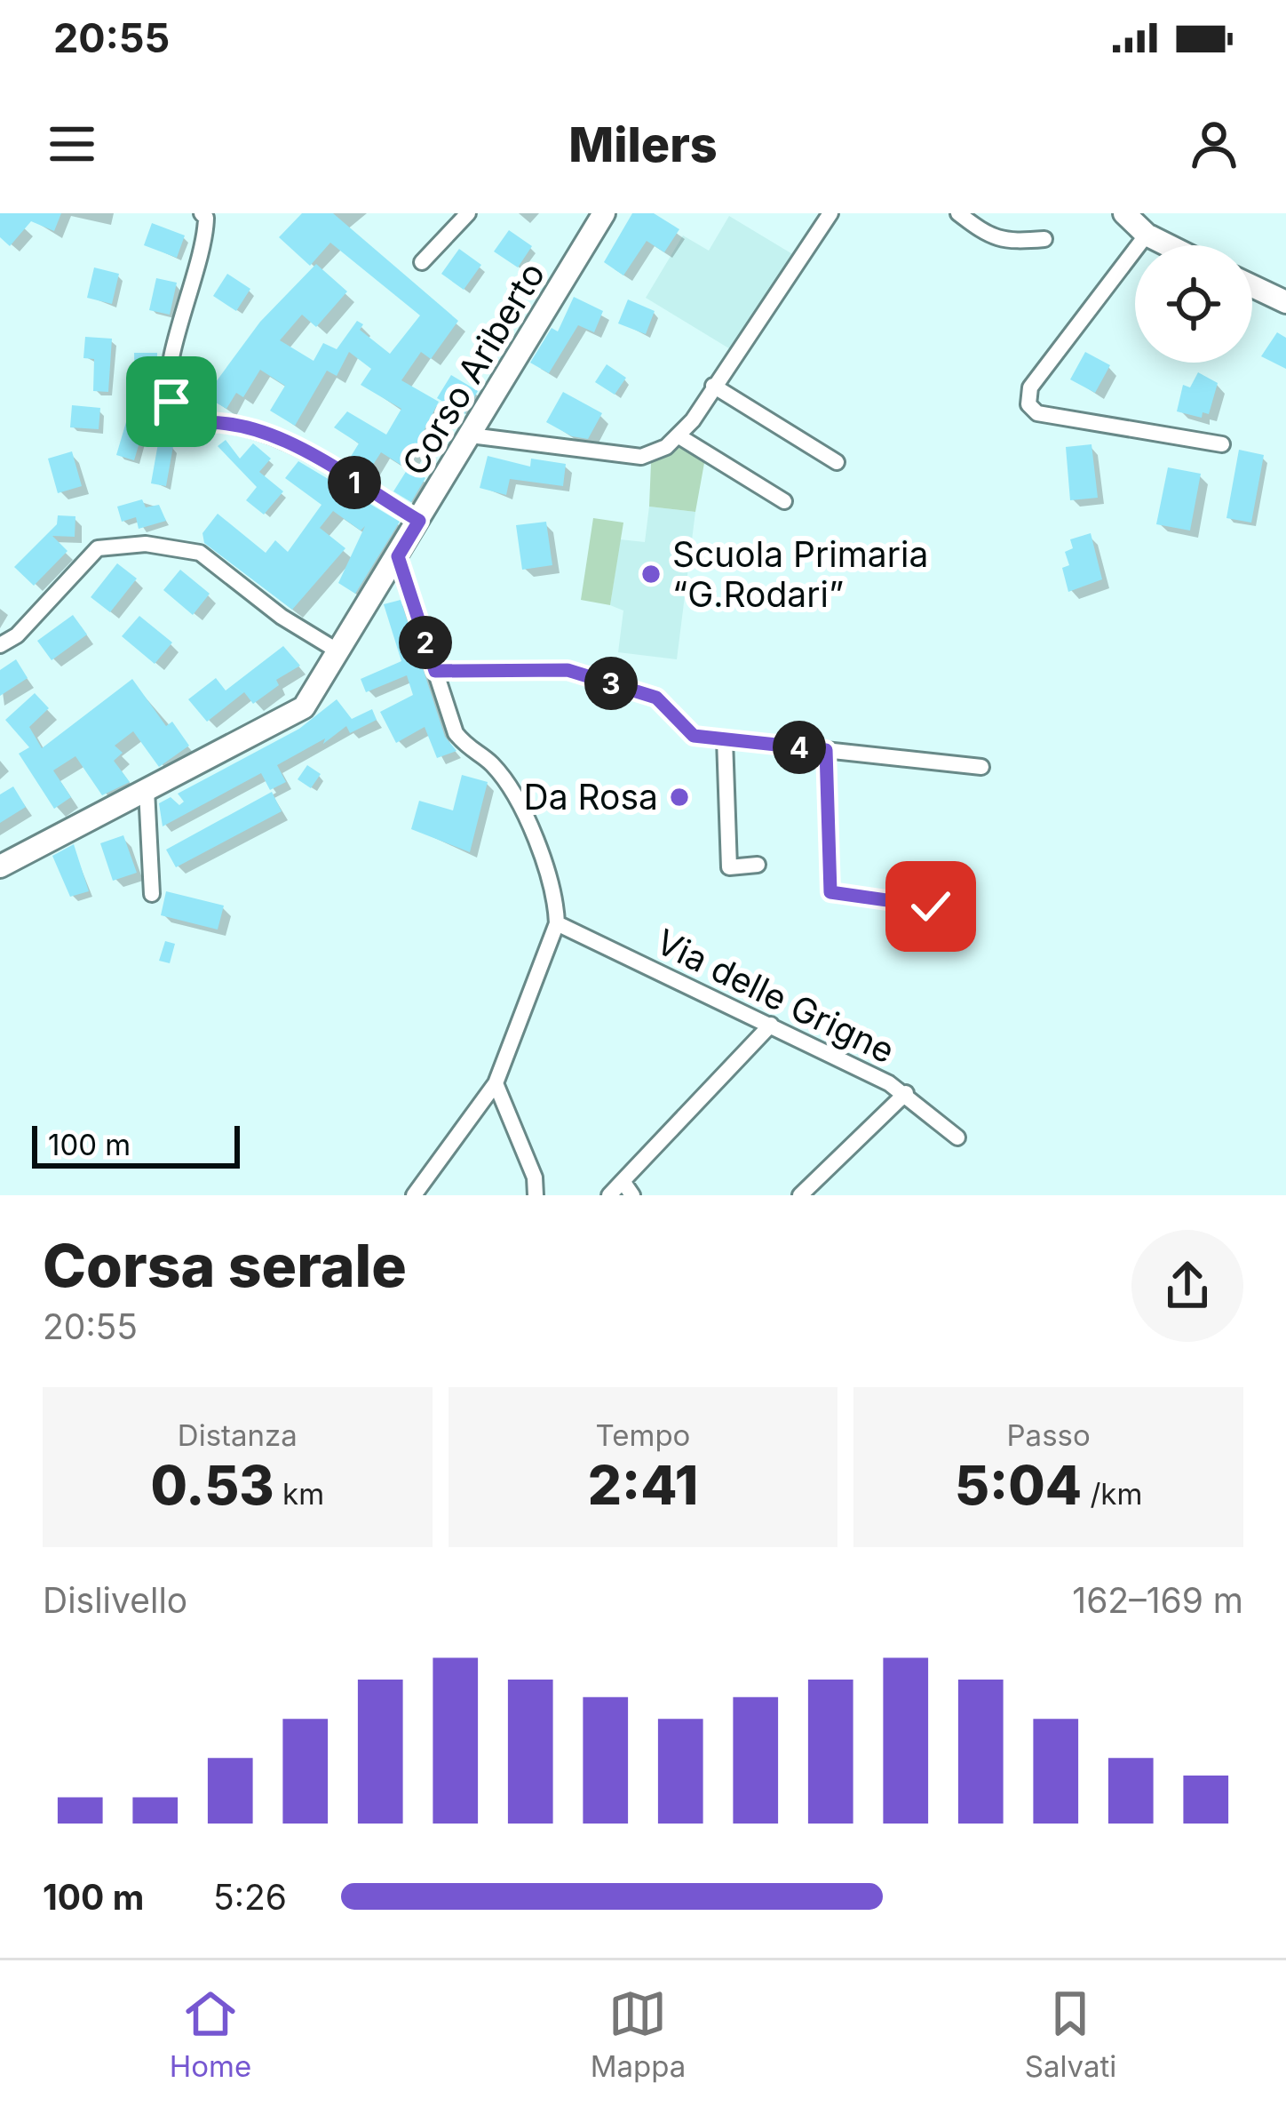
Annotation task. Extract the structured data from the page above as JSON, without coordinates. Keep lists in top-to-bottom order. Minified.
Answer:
{"streets":{"street":["Corso Ariberto","Via delle Grigne"]},"places":["Scuola Primaria “G.Rodari”","Da Rosa"],"scale_bar":"100 m","page":{"status":"20:55","header":"Milers","pins":["1","2","3","4"],"scale":"100 m","heading":["Corsa serale","20:55"],"stats":[["Distanza","0.53 km"],["Tempo","2:41"],["Passo","5:04 /km"]],"chart":["Dislivello","162–169 m"],"list":[{"name":"100 m","note":"5:26"}],"tabs":["Home","Mappa","Salvati"]}}
